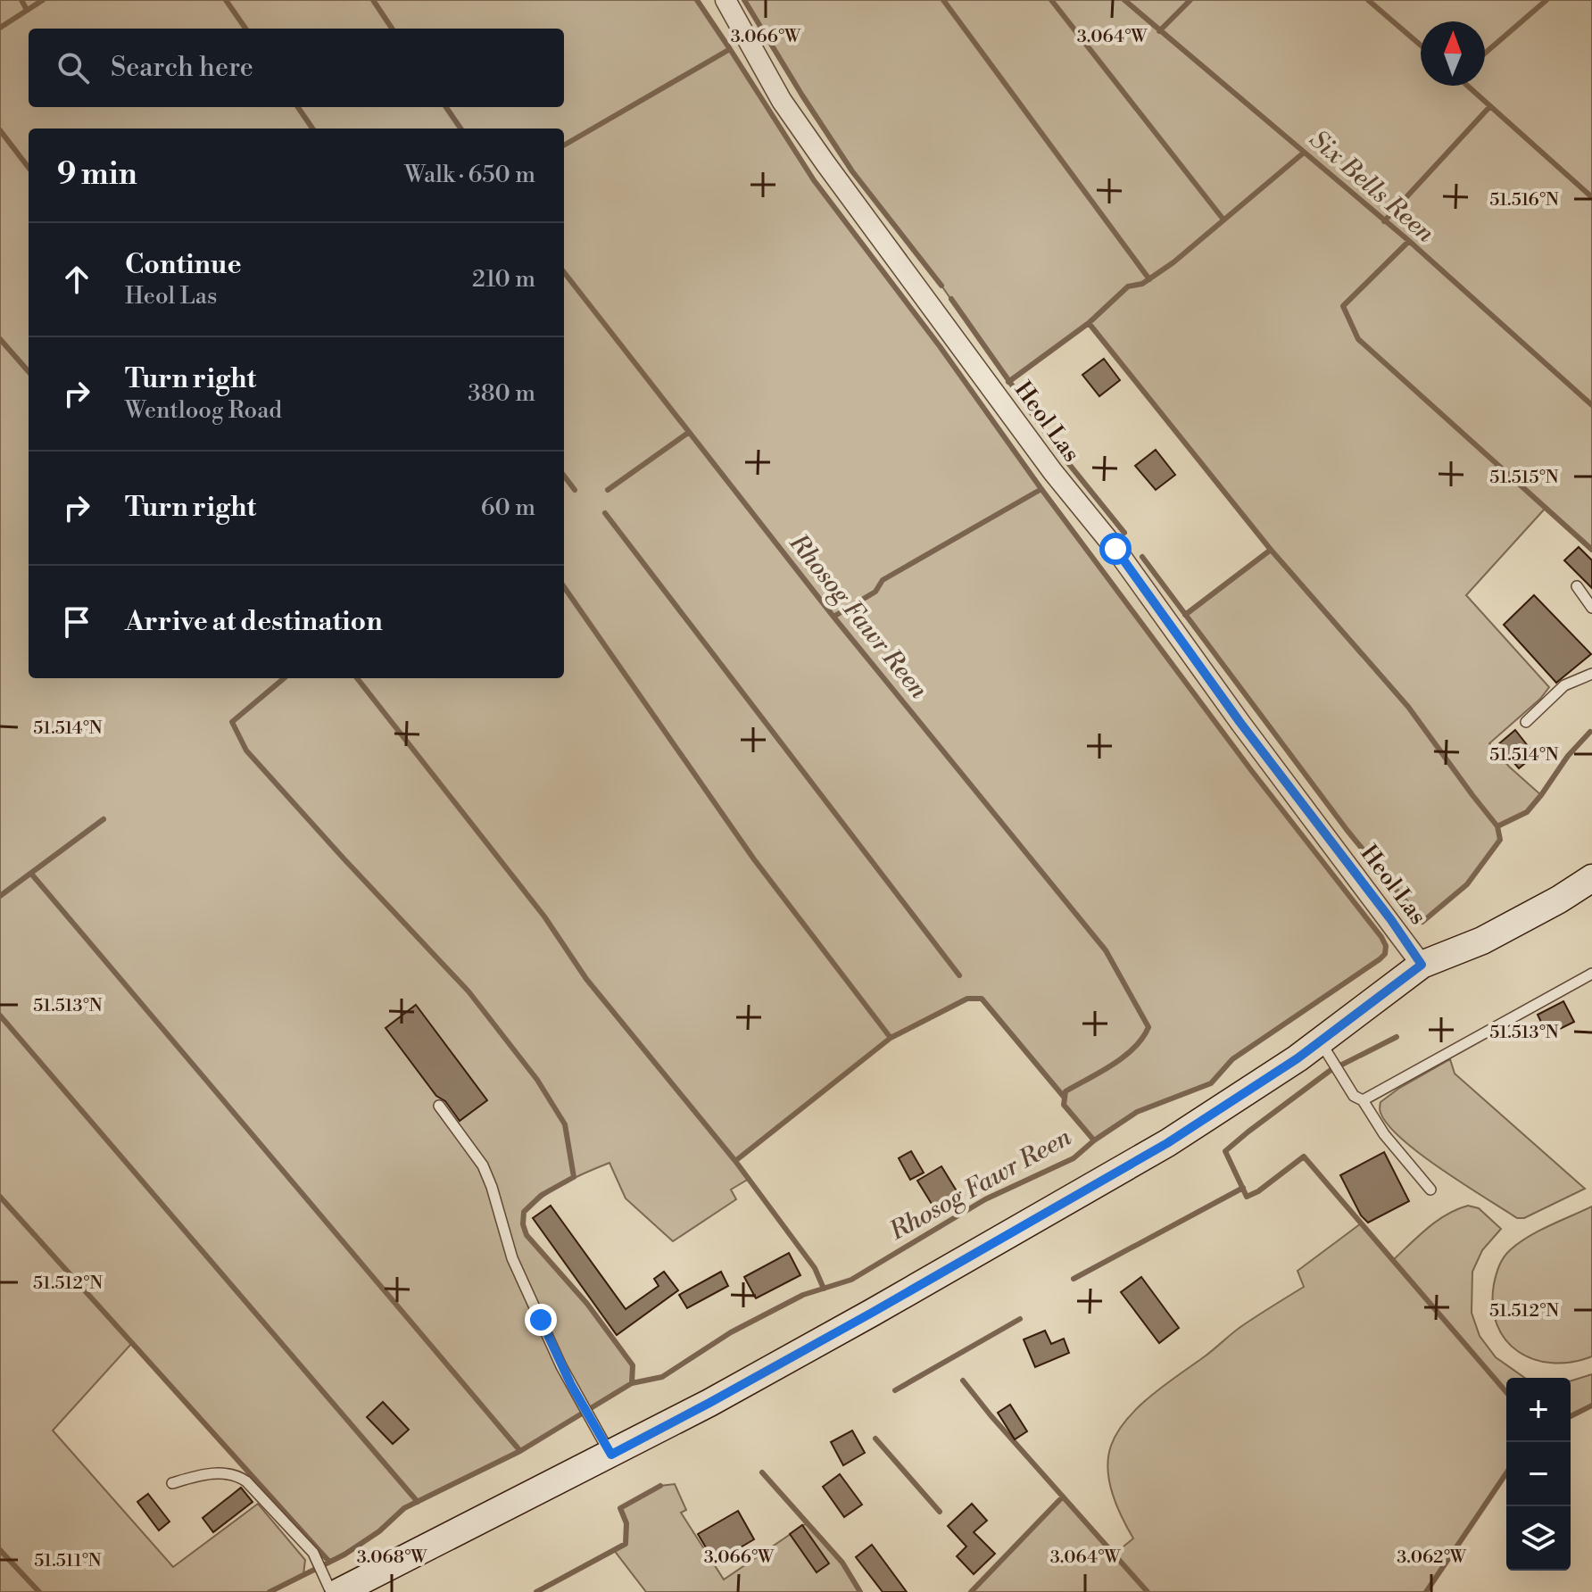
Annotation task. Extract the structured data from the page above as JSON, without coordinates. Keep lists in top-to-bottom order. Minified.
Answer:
{"streets":{"street":["Heol Las"]},"water":["Six Bells Reen","Rhosog Fawr Reen"],"north":"top","page":{"search":"Search here","heading":["9 min","Walk · 650 m"],"list":[["Continue","Heol Las","210 m"],["Turn right","Wentloog Road","380 m"],["Turn right","60 m"],"Arrive at destination"],"map_buttons":["+","−"]},"coordinates":["3.066°W","3.064°W","51.516°N","51.515°N","51.514°N","51.513°N","51.512°N","3.068°W","3.062°W","51.511°N"]}
